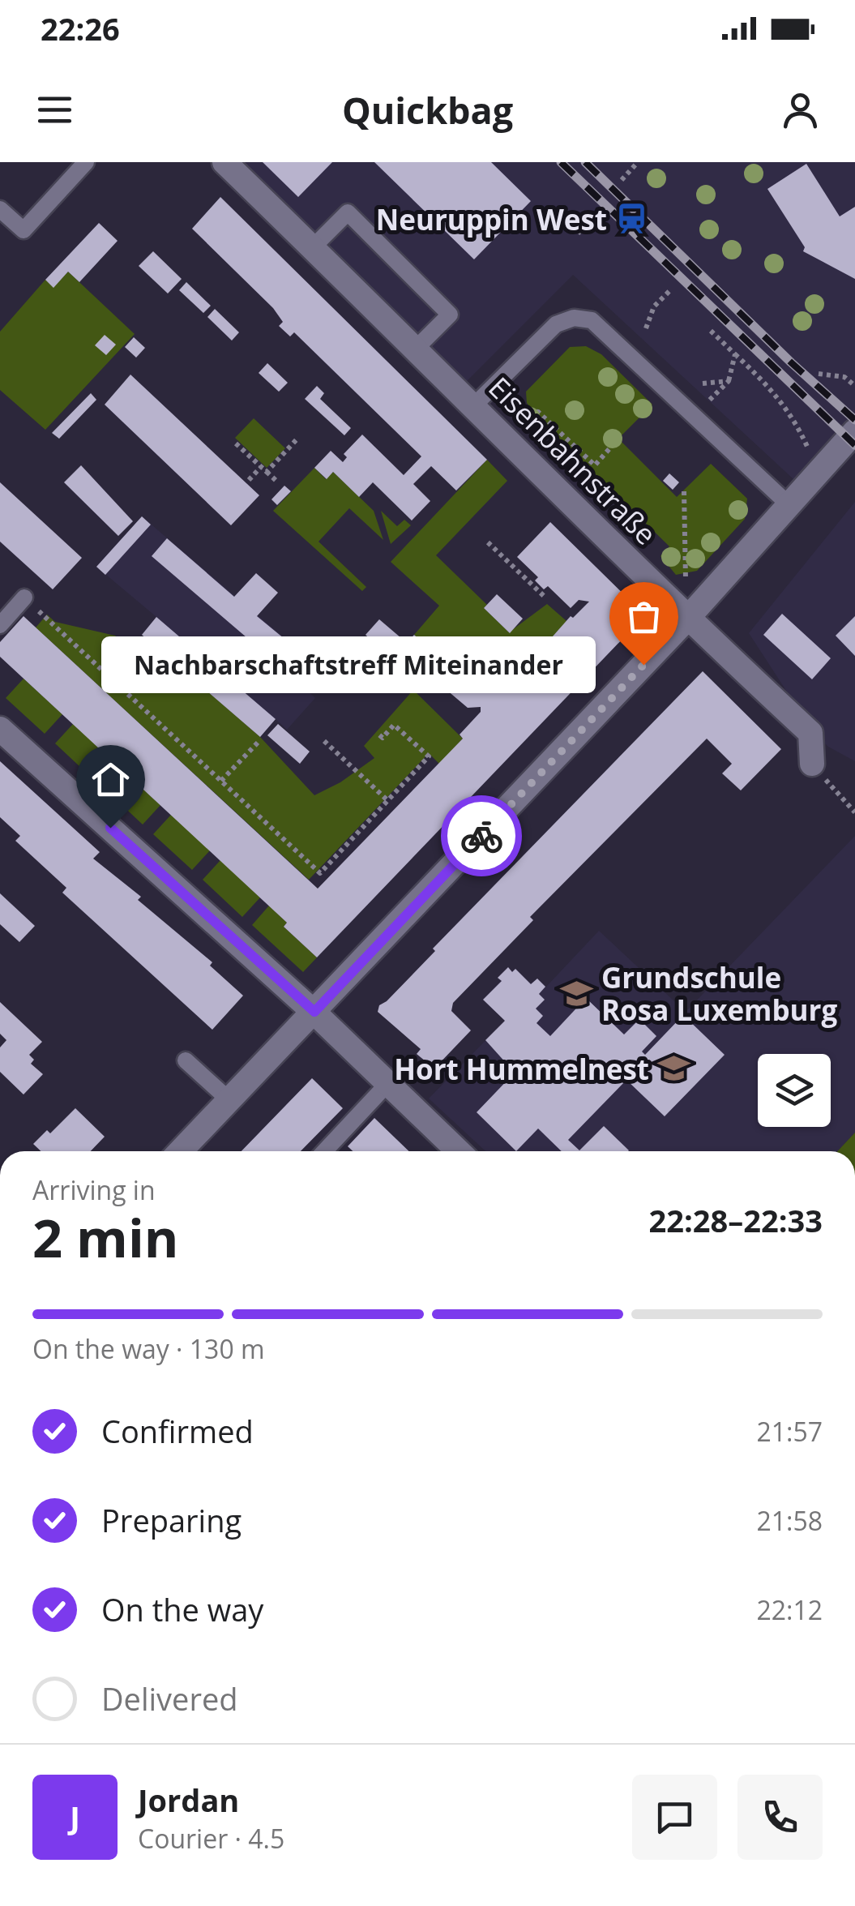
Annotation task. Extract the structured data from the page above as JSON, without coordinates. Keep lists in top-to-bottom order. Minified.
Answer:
{"streets":{"street":["Eisenbahnstraße"]},"places":{"station":["Neuruppin West"],"other":["Nachbarschaftstreff Miteinander"],"school or university":["Grundschule Rosa Luxemburg","Hort Hummelnest"]},"page":{"status":"22:26","header":"Quickbag","bubble":"Nachbarschaftstreff Miteinander","heading":["2 min","Arriving in","22:28–22:33"],"panel":["Jordan","Courier · 4.5"],"bar":"On the way · 130 m","list":[["Confirmed","21:57"],["Preparing","21:58"],["On the way","22:12"],"Delivered"],"round":"J"}}
